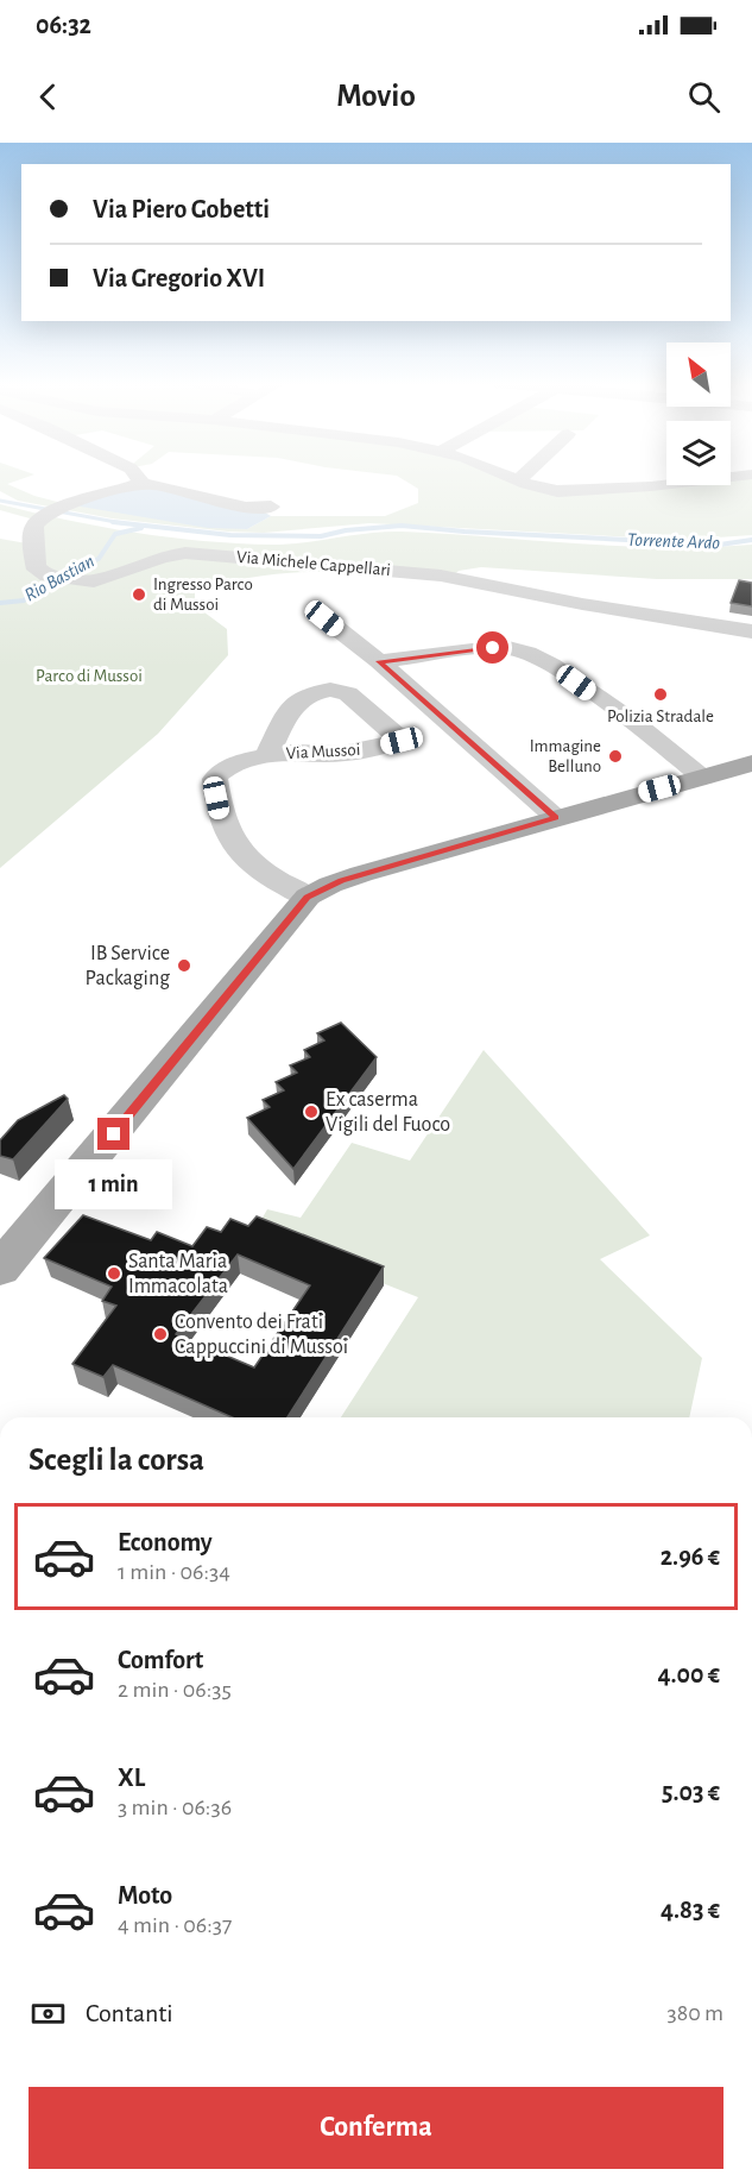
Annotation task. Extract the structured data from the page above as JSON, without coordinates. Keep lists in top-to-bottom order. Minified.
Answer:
{"streets":{"street":["Via Michele Cappellari","Via Mussoi"]},"water":["Torrente Ardo","Rio Bastian"],"parks":["Parco di Mussoi"],"places":["Ingresso Parco di Mussoi","Polizia Stradale","Immagine Belluno","IB Service Packaging","Ex caserma Vigili del Fuoco","Santa Maria Immacolata","Convento dei Frati Cappuccini di Mussoi"],"north":"top left","page":{"status":"06:32","header":"Movio","banner":["Via Piero Gobetti","Via Gregorio XVI"],"bubble":"1 min","heading":"Scegli la corsa","list":[{"name":"Economy","note":"1 min · 06:34","value":"2.96 €"},{"name":"Comfort","note":"2 min · 06:35","value":"4.00 €"},{"name":"XL","note":"3 min · 06:36","value":"5.03 €"},{"name":"Moto","note":"4 min · 06:37","value":"4.83 €"}],"pay":["Contanti","380 m"],"buttons":"Conferma"}}
